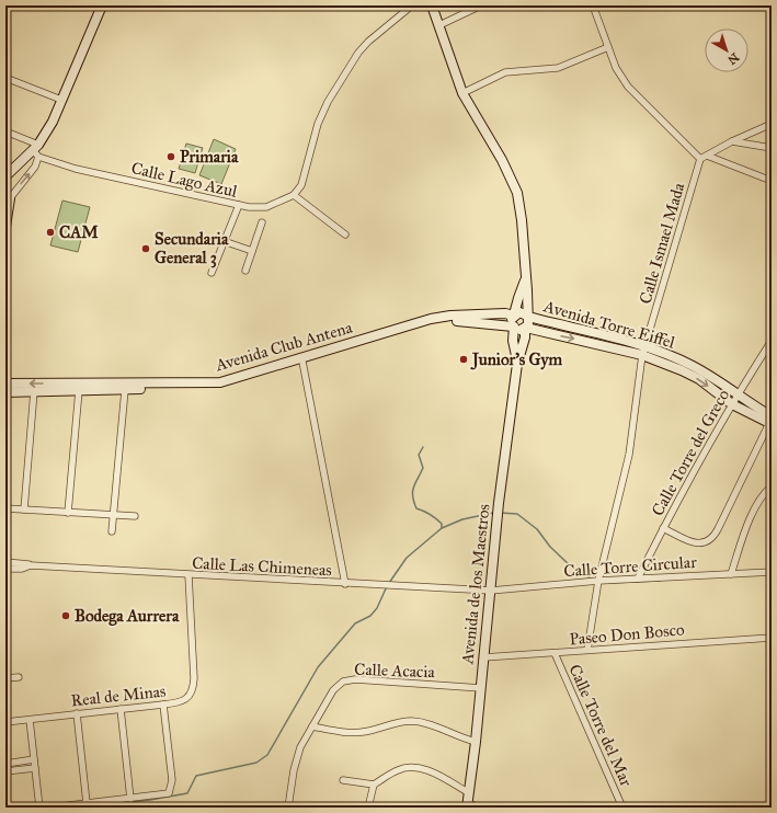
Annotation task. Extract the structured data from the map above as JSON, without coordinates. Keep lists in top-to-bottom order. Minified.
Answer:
{"streets":{"street":["Calle Lago Azul","Calle Ismael Mada","Avenida Torre Eiffel","Avenida Club Antena","Calle Torre del Greco","Calle Las Chimeneas","Calle Torre Circular","Avenida de los Maestros","Paseo Don Bosco","Calle Acacia","Real de Minas","Calle Torre del Mar"]},"crossings":[["Calle Ismael Mada","Avenida Torre Eiffel"],["Calle Ismael Mada","Calle Torre Circular"],["Calle Ismael Mada","Paseo Don Bosco"],["Avenida Torre Eiffel","Avenida Club Antena"],["Avenida Torre Eiffel","Calle Torre del Greco"],["Avenida Torre Eiffel","Avenida de los Maestros"],["Avenida Club Antena","Avenida de los Maestros"],["Calle Torre del Greco","Calle Torre Circular"],["Calle Las Chimeneas","Calle Torre Circular"],["Calle Las Chimeneas","Avenida de los Maestros"],["Calle Las Chimeneas","Real de Minas"],["Calle Torre Circular","Avenida de los Maestros"],["Avenida de los Maestros","Paseo Don Bosco"],["Avenida de los Maestros","Calle Acacia"],["Paseo Don Bosco","Calle Torre del Mar"]],"places":["Primaria","CAM","Secundaria General 3","Junior's Gym","Bodega Aurrera"],"north":"bottom right"}
